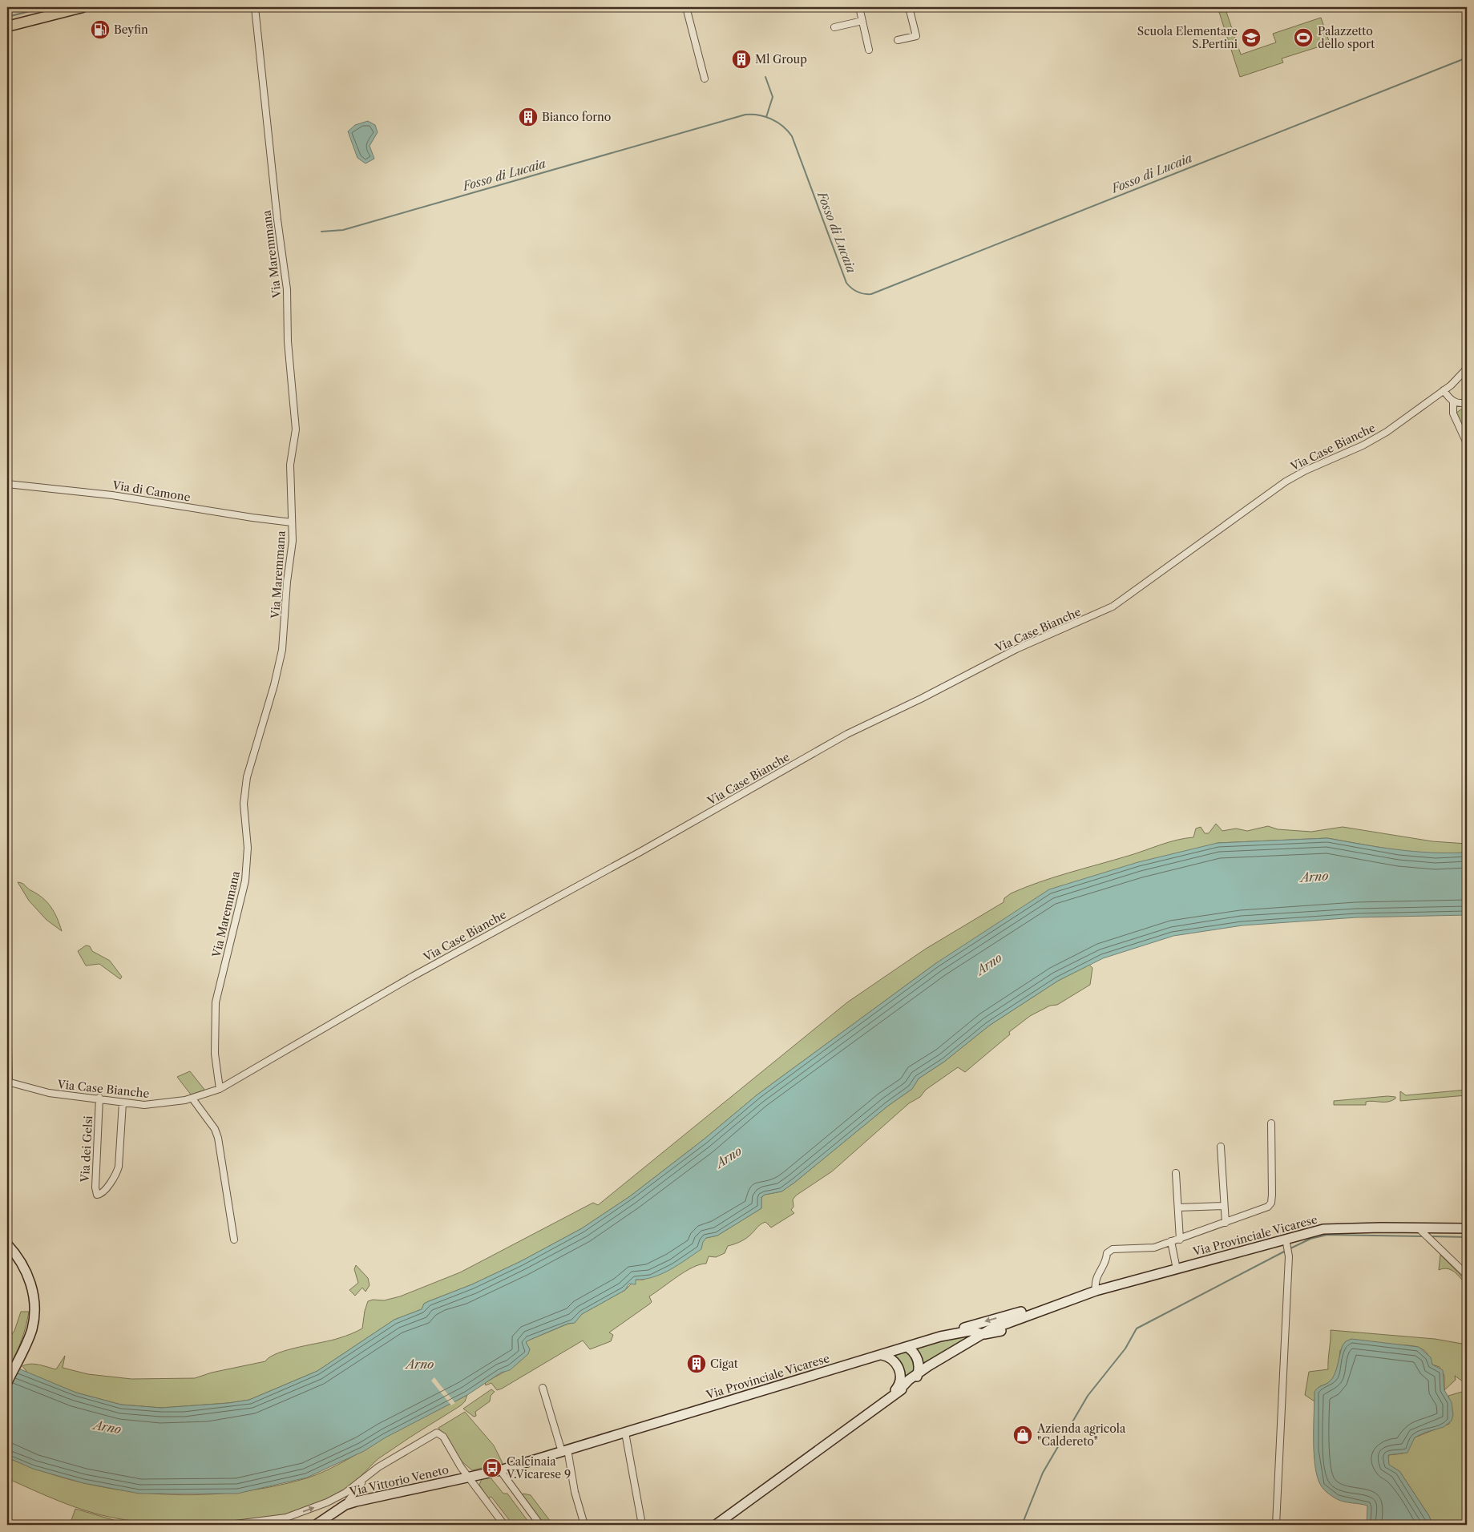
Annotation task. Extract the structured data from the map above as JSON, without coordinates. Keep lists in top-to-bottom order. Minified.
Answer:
{"streets":{"main road":["Via Provinciale Vicarese","Via Vittorio Veneto"],"street":["Via Maremmana","Via Case Bianche","Via di Camone","Via dei Gelsi"]},"crossings":[["Via Maremmana","Via Case Bianche"],["Via Maremmana","Via di Camone"],["Via Case Bianche","Via dei Gelsi"],["Via Provinciale Vicarese","Via Vittorio Veneto"]],"water":["Fosso di Lucaia","Arno"],"places":{"fuel station":["Beyfin"],"school or university":["Scuola Elementare S.Pertini"],"sports":["Palazzetto dello sport"],"building":["Ml Group","Bianco forno","Cigat"],"shop":["Azienda agricola \"Caldereto\""],"bus stop":["Calcinaia V.Vicarese 9"]}}
